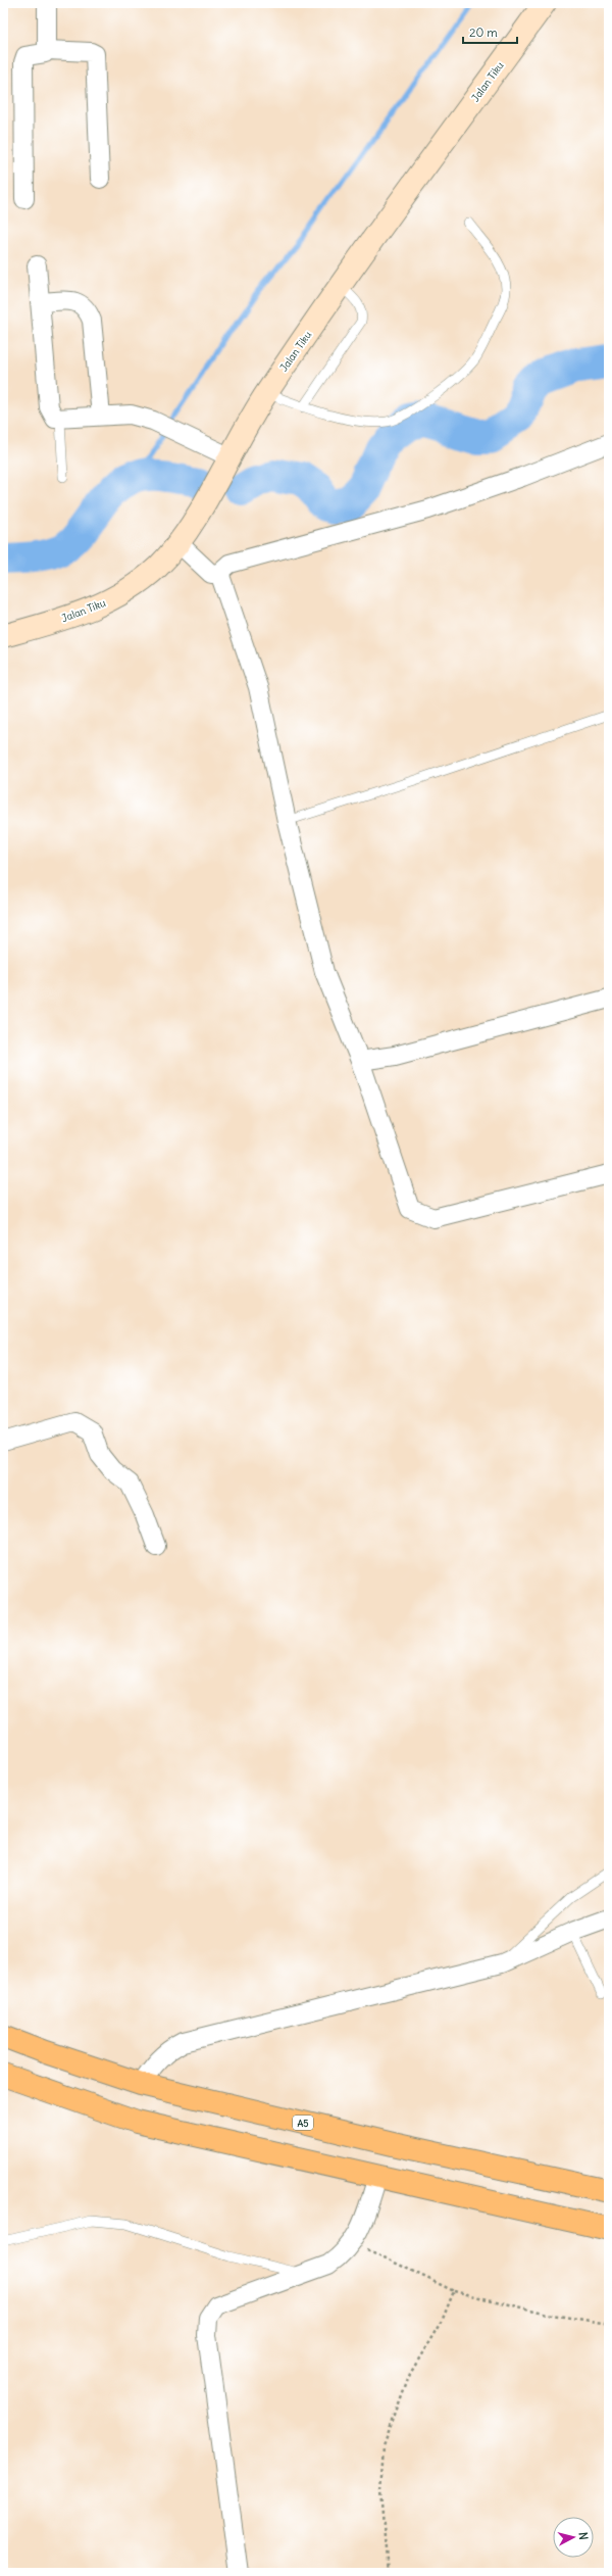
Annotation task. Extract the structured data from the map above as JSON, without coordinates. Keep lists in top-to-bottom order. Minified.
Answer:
{"streets":{"highway":["A5"],"main road":["Jalan Tiku"]},"scale_bar":"20 m","north":"right"}
